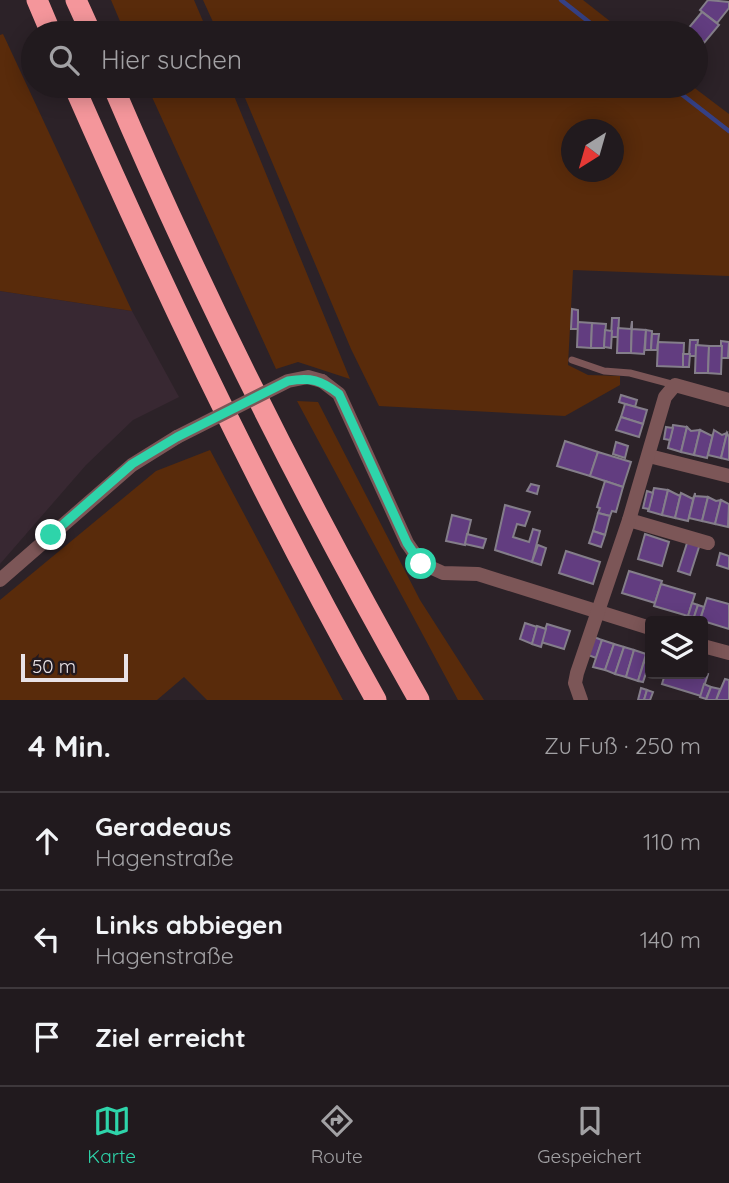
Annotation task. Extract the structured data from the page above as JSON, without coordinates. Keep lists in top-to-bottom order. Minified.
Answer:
{"scale_bar":"50 m","north":"bottom left","page":{"search":"Hier suchen","scale":"50 m","heading":["4 Min.","Zu Fuß · 250 m"],"list":[["Geradeaus","Hagenstraße","110 m"],["Links abbiegen","Hagenstraße","140 m"],"Ziel erreicht"],"nav":["Karte","Route","Gespeichert"]}}
